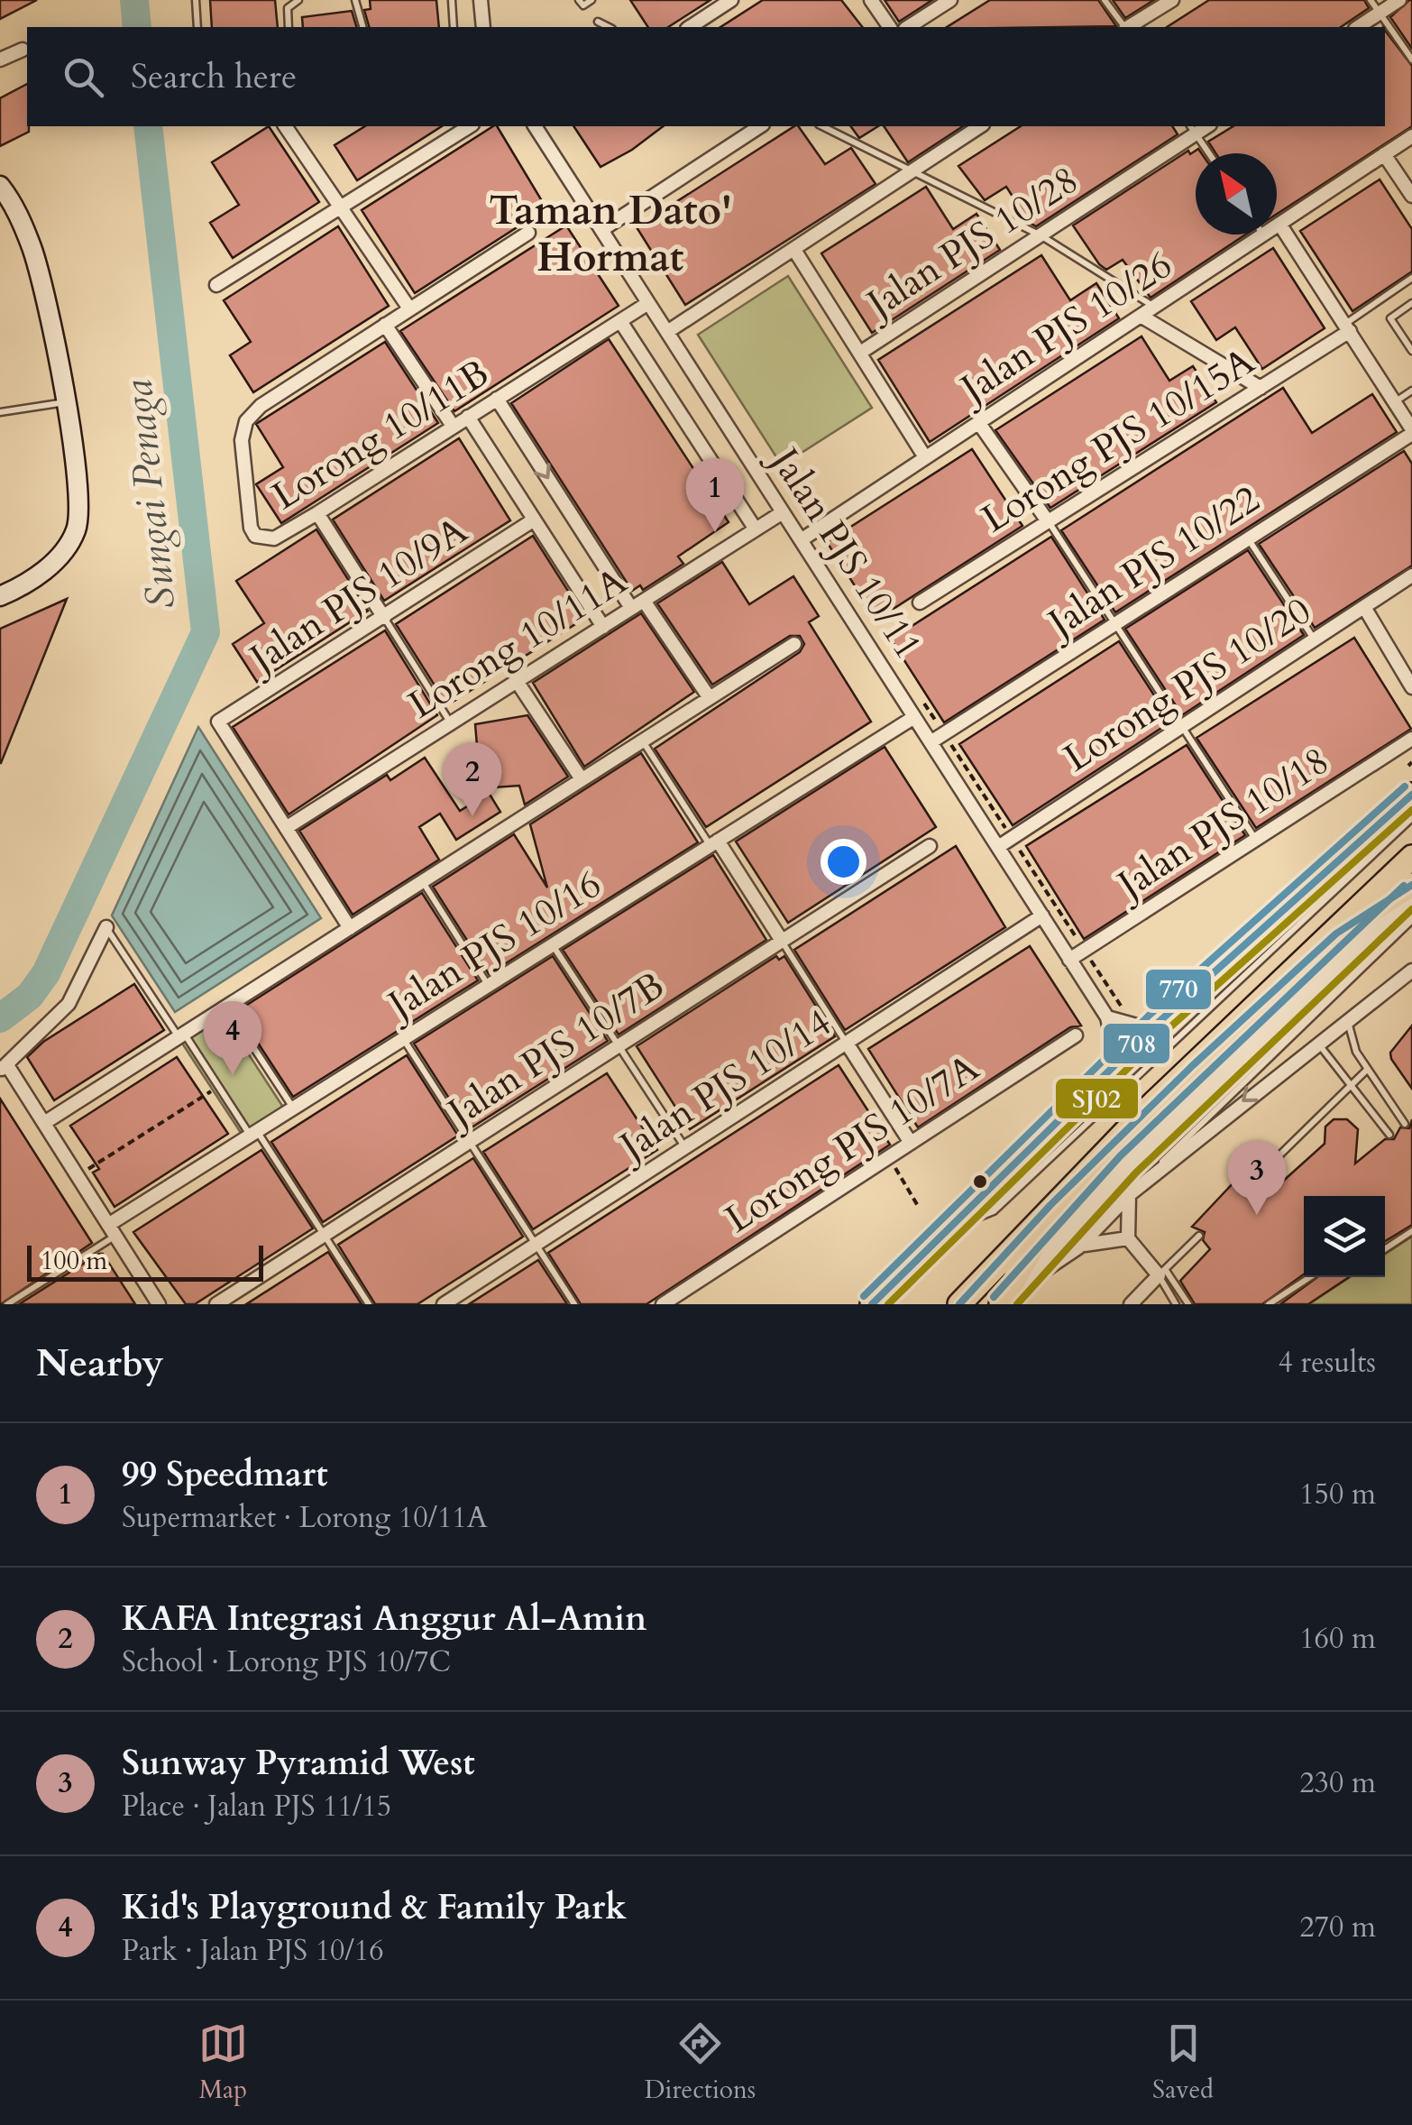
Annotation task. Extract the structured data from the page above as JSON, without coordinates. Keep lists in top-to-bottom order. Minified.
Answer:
{"streets":{"street":["Jalan PJS 10/28","Jalan PJS 10/26","Lorong 10/11B","Lorong PJS 10/15A","Jalan PJS 10/11","Jalan PJS 10/22","Jalan PJS 10/9A","Lorong 10/11A","Lorong PJS 10/20","Jalan PJS 10/18","Jalan PJS 10/16","Jalan PJS 10/7B","Jalan PJS 10/14","Lorong PJS 10/7A"]},"crossings":[["Jalan PJS 10/26","Jalan PJS 10/11"],["Lorong 10/11B","Jalan PJS 10/11"],["Jalan PJS 10/11","Jalan PJS 10/22"],["Jalan PJS 10/11","Lorong 10/11A"],["Jalan PJS 10/11","Lorong PJS 10/20"],["Jalan PJS 10/11","Jalan PJS 10/18"],["Jalan PJS 10/11","Jalan PJS 10/16"],["Jalan PJS 10/11","Jalan PJS 10/14"],["Jalan PJS 10/9A","Lorong 10/11A"]],"districts":["Taman Dato' Hormat"],"water":["Sungai Penaga"],"lines":["transit line 770","transit line 708","transit line SJ02"],"scale_bar":"100 m","north":"top left","page":{"search":"Search here","pins":["1","2","4","3"],"scale":"100 m","heading":["Nearby","4 results"],"list":[{"mark":"1","name":"99 Speedmart","note":"Supermarket · Lorong 10/11A","value":"150 m"},{"mark":"2","name":"KAFA Integrasi Anggur Al-Amin","note":"School · Lorong PJS 10/7C","value":"160 m"},{"mark":"3","name":"Sunway Pyramid West","note":"Place · Jalan PJS 11/15","value":"230 m"},{"mark":"4","name":"Kid's Playground & Family Park","note":"Park · Jalan PJS 10/16","value":"270 m"}],"nav":["Map","Directions","Saved"]}}
